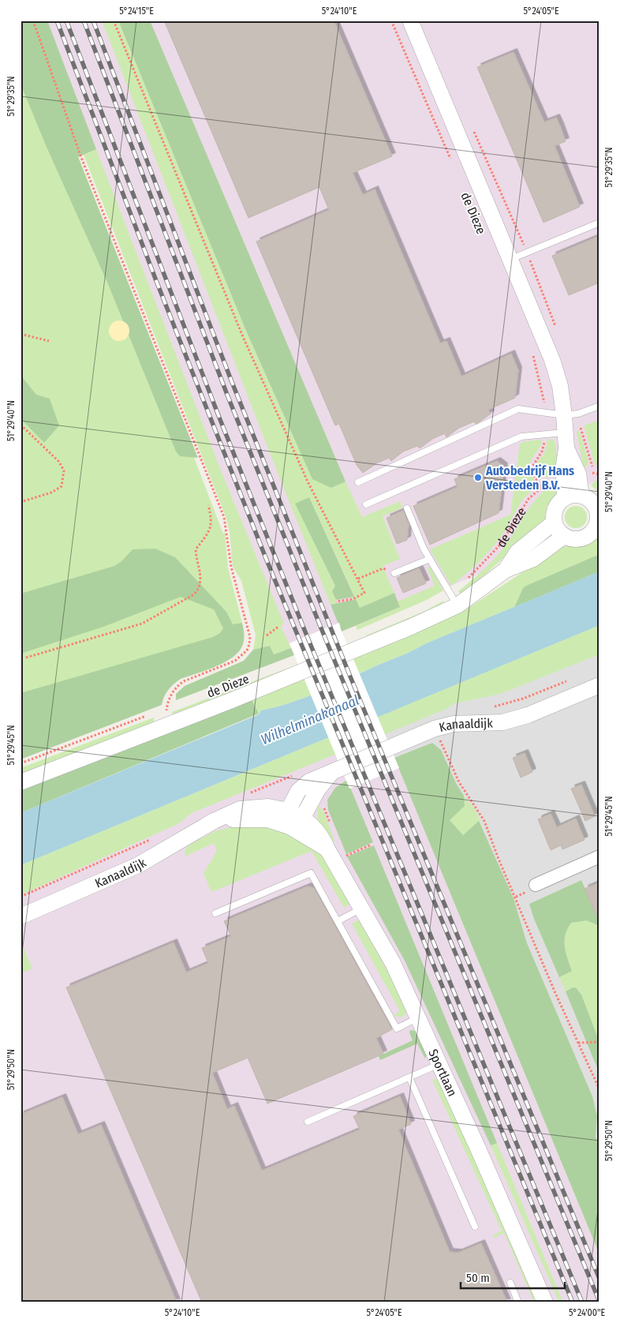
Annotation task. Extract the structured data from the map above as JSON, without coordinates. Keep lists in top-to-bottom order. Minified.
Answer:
{"streets":{"street":["de Dieze","Kanaaldijk","Sportlaan"]},"crossings":[["Kanaaldijk","Sportlaan"]],"water":["Wilhelminakanaal"],"places":["Autobedrijf Hans Versteden B.V."],"scale_bar":"50 m","coordinates":["5°24'15\"E","5°24'10\"E","5°24'05\"E","51°29'35\"N","51°29'40\"N","51°29'45\"N","51°29'50\"N","5°24'00\"E"]}
